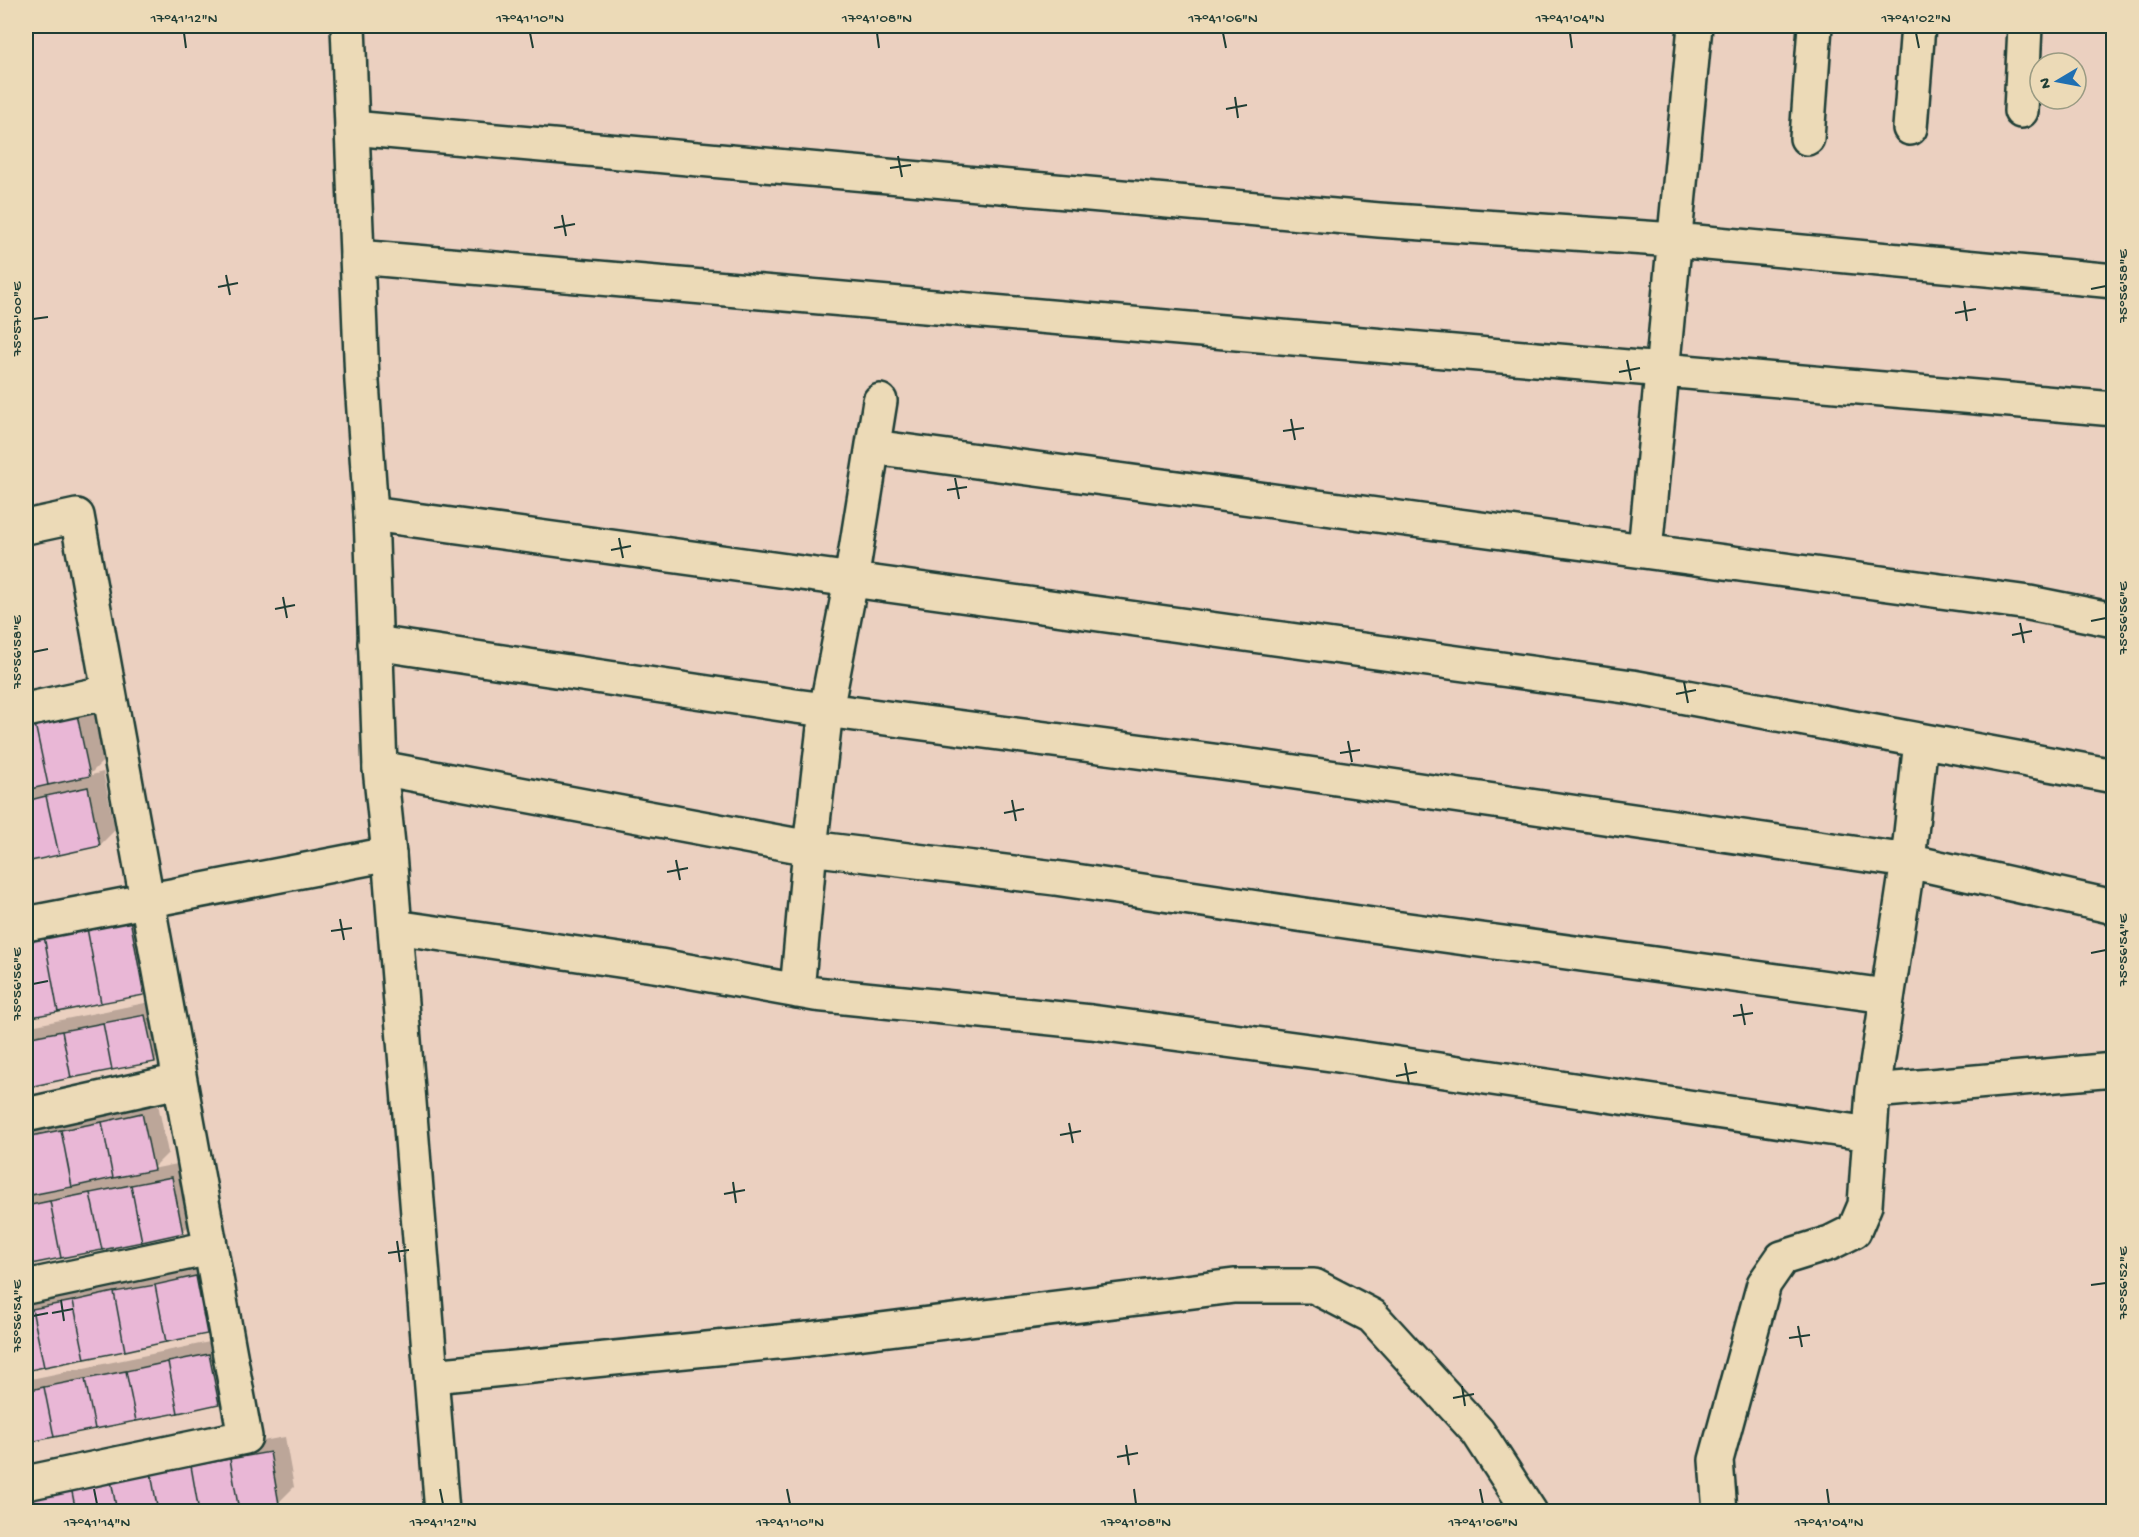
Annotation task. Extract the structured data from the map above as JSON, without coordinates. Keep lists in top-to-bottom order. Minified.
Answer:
{"north":"left","coordinates":["17°41'12\"N","17°41'10\"N","17°41'08\"N","17°41'06\"N","17°41'04\"N","17°41'02\"N","75°56'58\"E","75°57'00\"E","75°56'56\"E","75°56'54\"E","75°56'52\"E","17°41'14\"N"]}
